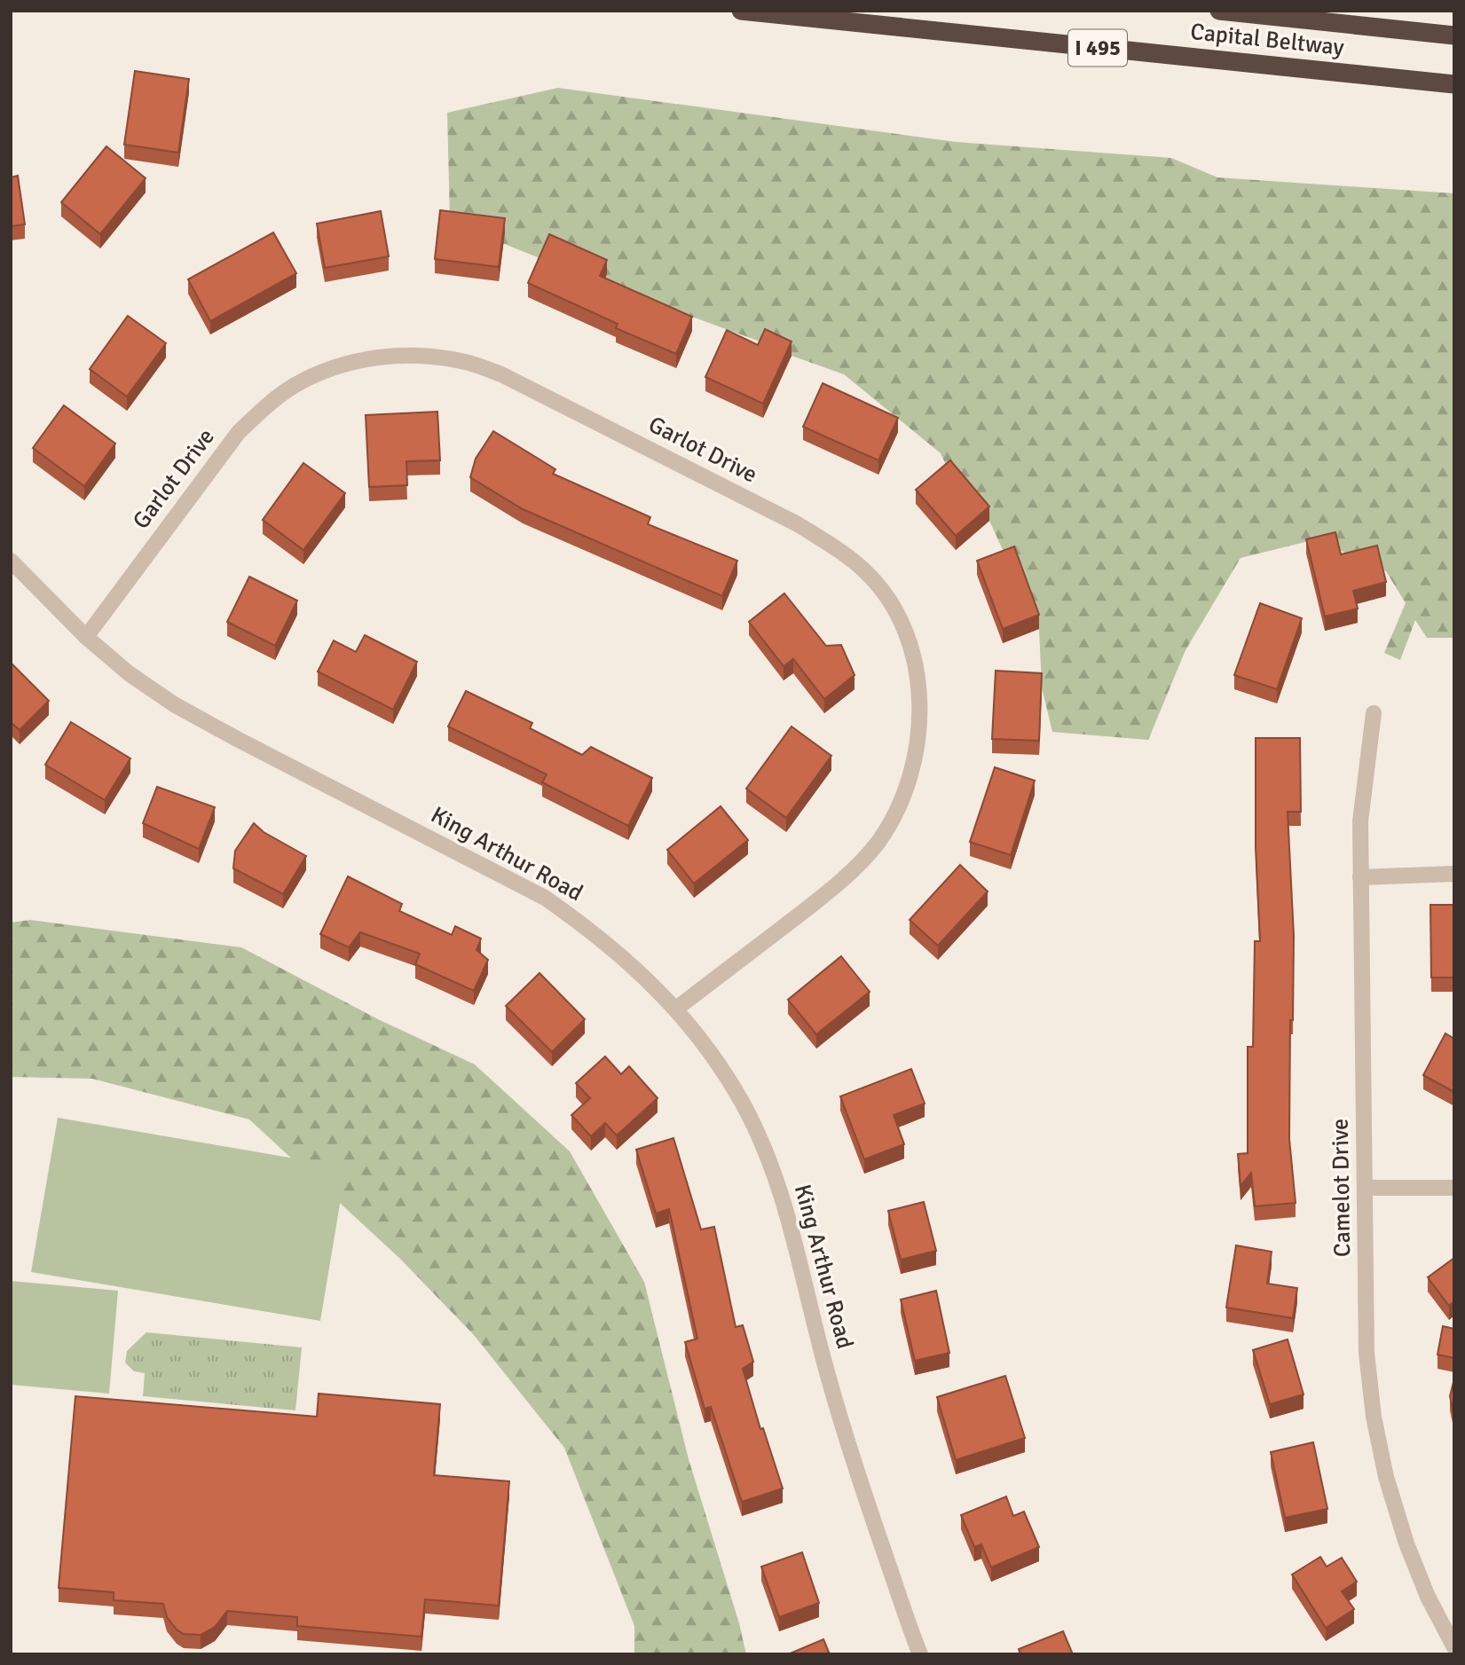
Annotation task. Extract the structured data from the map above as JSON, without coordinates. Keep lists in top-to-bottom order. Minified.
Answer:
{"streets":{"highway":["Capital Beltway","I 495"],"street":["Garlot Drive","King Arthur Road","Camelot Drive"]},"crossings":[["Garlot Drive","King Arthur Road"]]}
